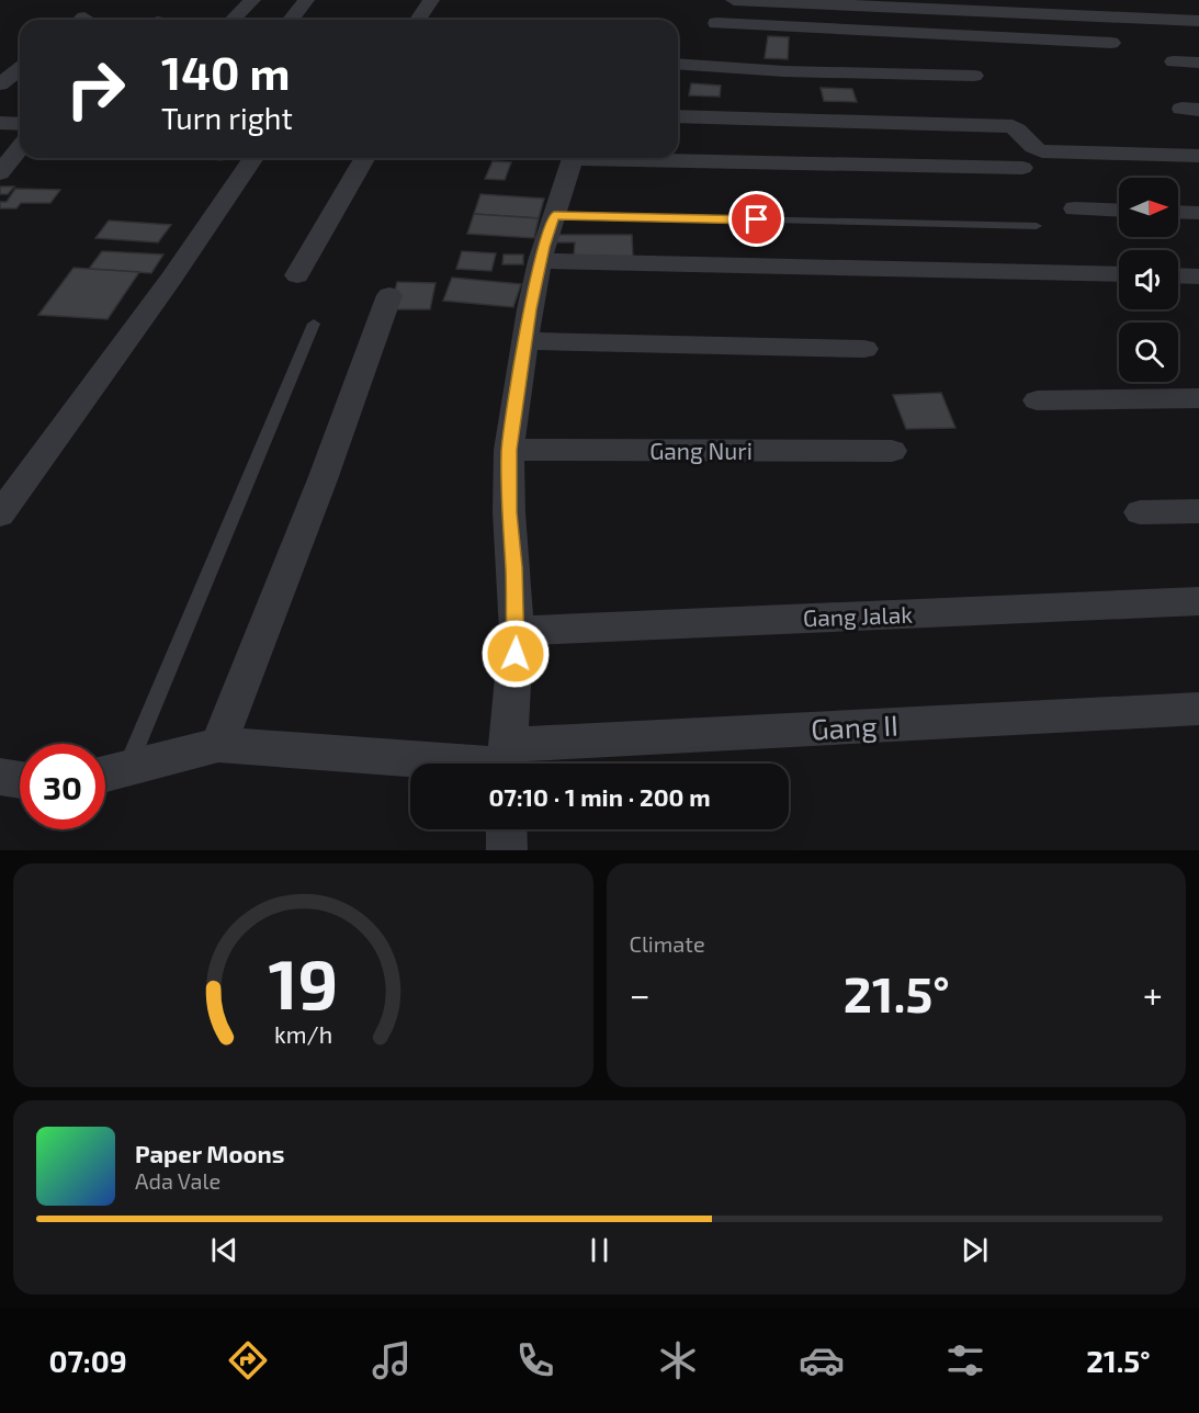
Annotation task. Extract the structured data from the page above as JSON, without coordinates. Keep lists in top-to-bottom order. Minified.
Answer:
{"streets":{"street":["Gang Nuri","Gang Jalak","Gang II"]},"north":"right","page":{"turn":["140 m","Turn right"],"limit":"30","trip":"07:10 · 1 min · 200 m","tile":"Climate","heat":["−","21.5°","+"],"song":["Paper Moons","Ada Vale"],"tabs":["07:09","21.5°"],"gauge":["19","km/h"]}}
